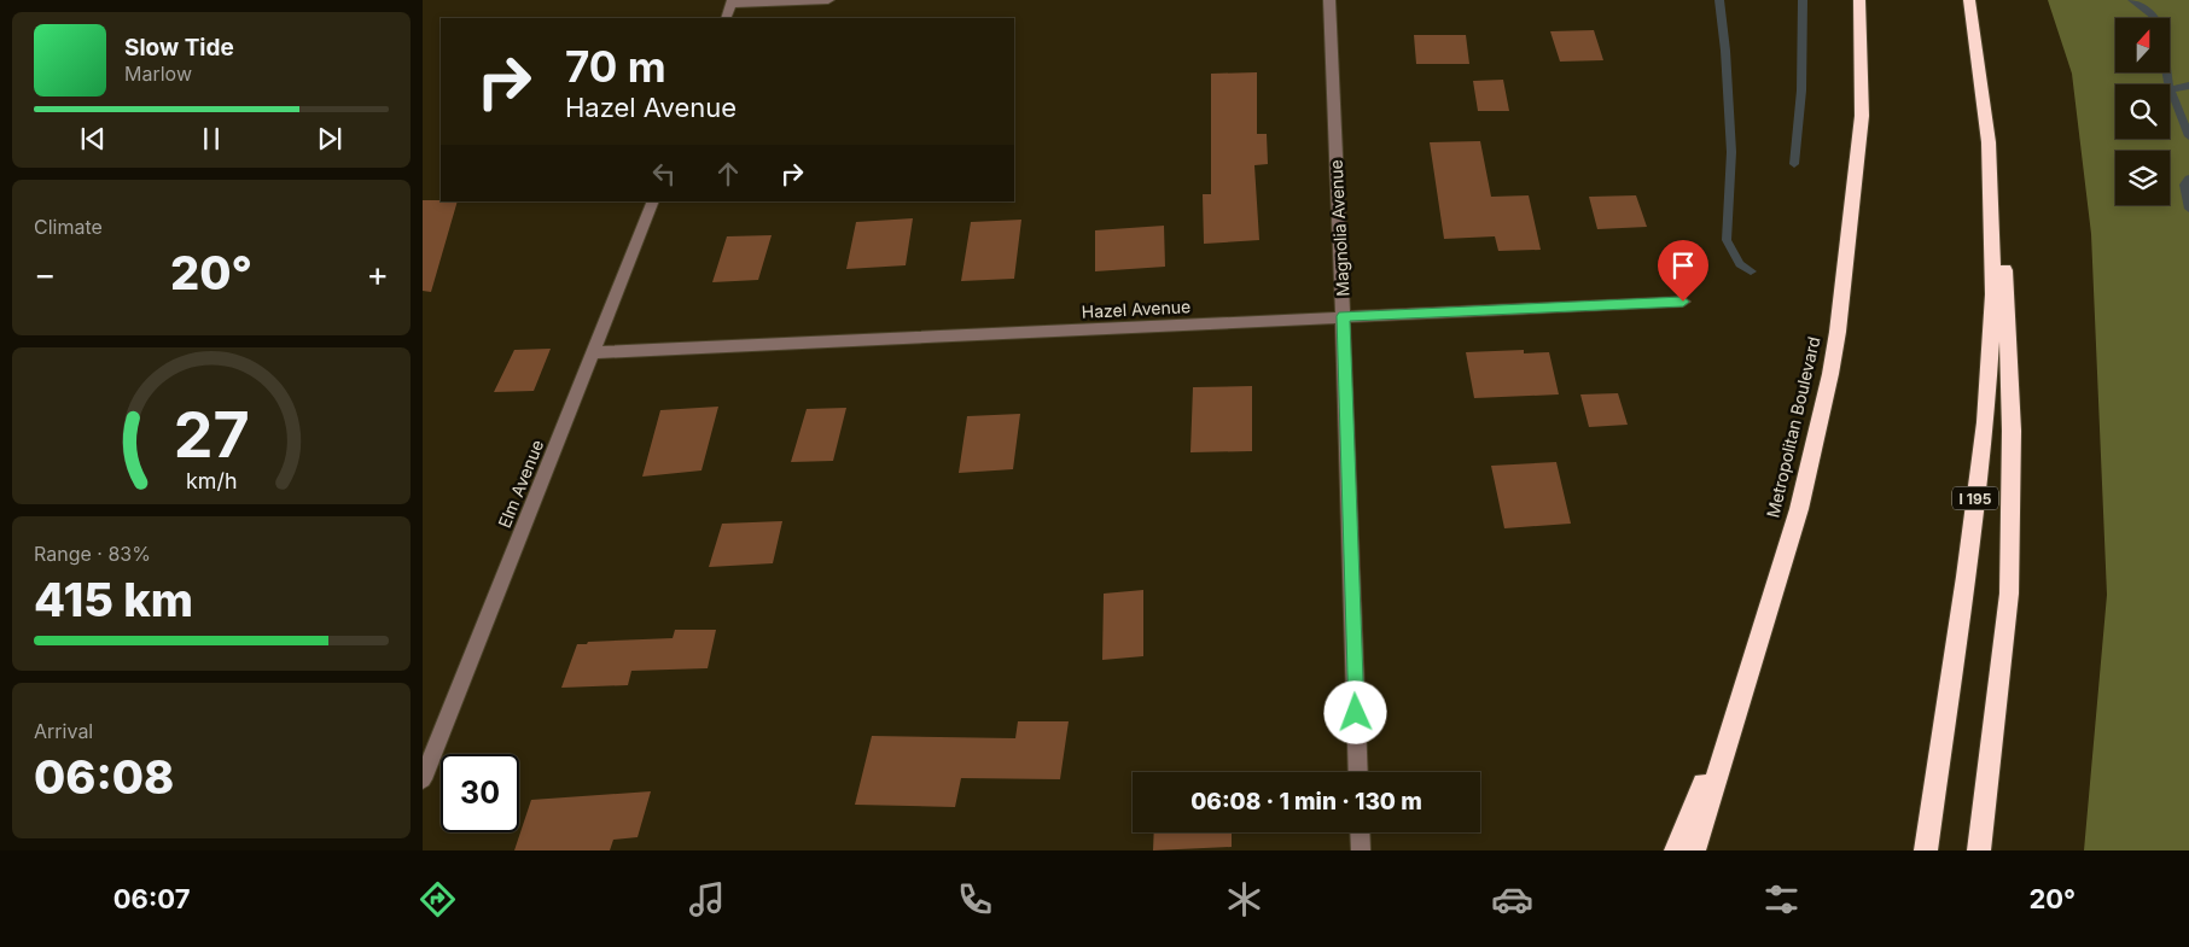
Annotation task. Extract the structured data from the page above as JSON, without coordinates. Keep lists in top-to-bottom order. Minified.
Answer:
{"streets":{"highway":["Metropolitan Boulevard","I 195"],"street":["Magnolia Avenue","Hazel Avenue","Elm Avenue"]},"crossings":[["Magnolia Avenue","Hazel Avenue"],["Hazel Avenue","Elm Avenue"]],"north":"top","page":{"turn":["70 m","Hazel Avenue"],"song":["Slow Tide","Marlow"],"tile":["Climate",["Range · 83%","415 km"],["Arrival","06:08"]],"heat":["−","20°","+"],"limit":"30","trip":"06:08 · 1 min · 130 m","tabs":["06:07","20°"],"gauge":["27","km/h"]}}
